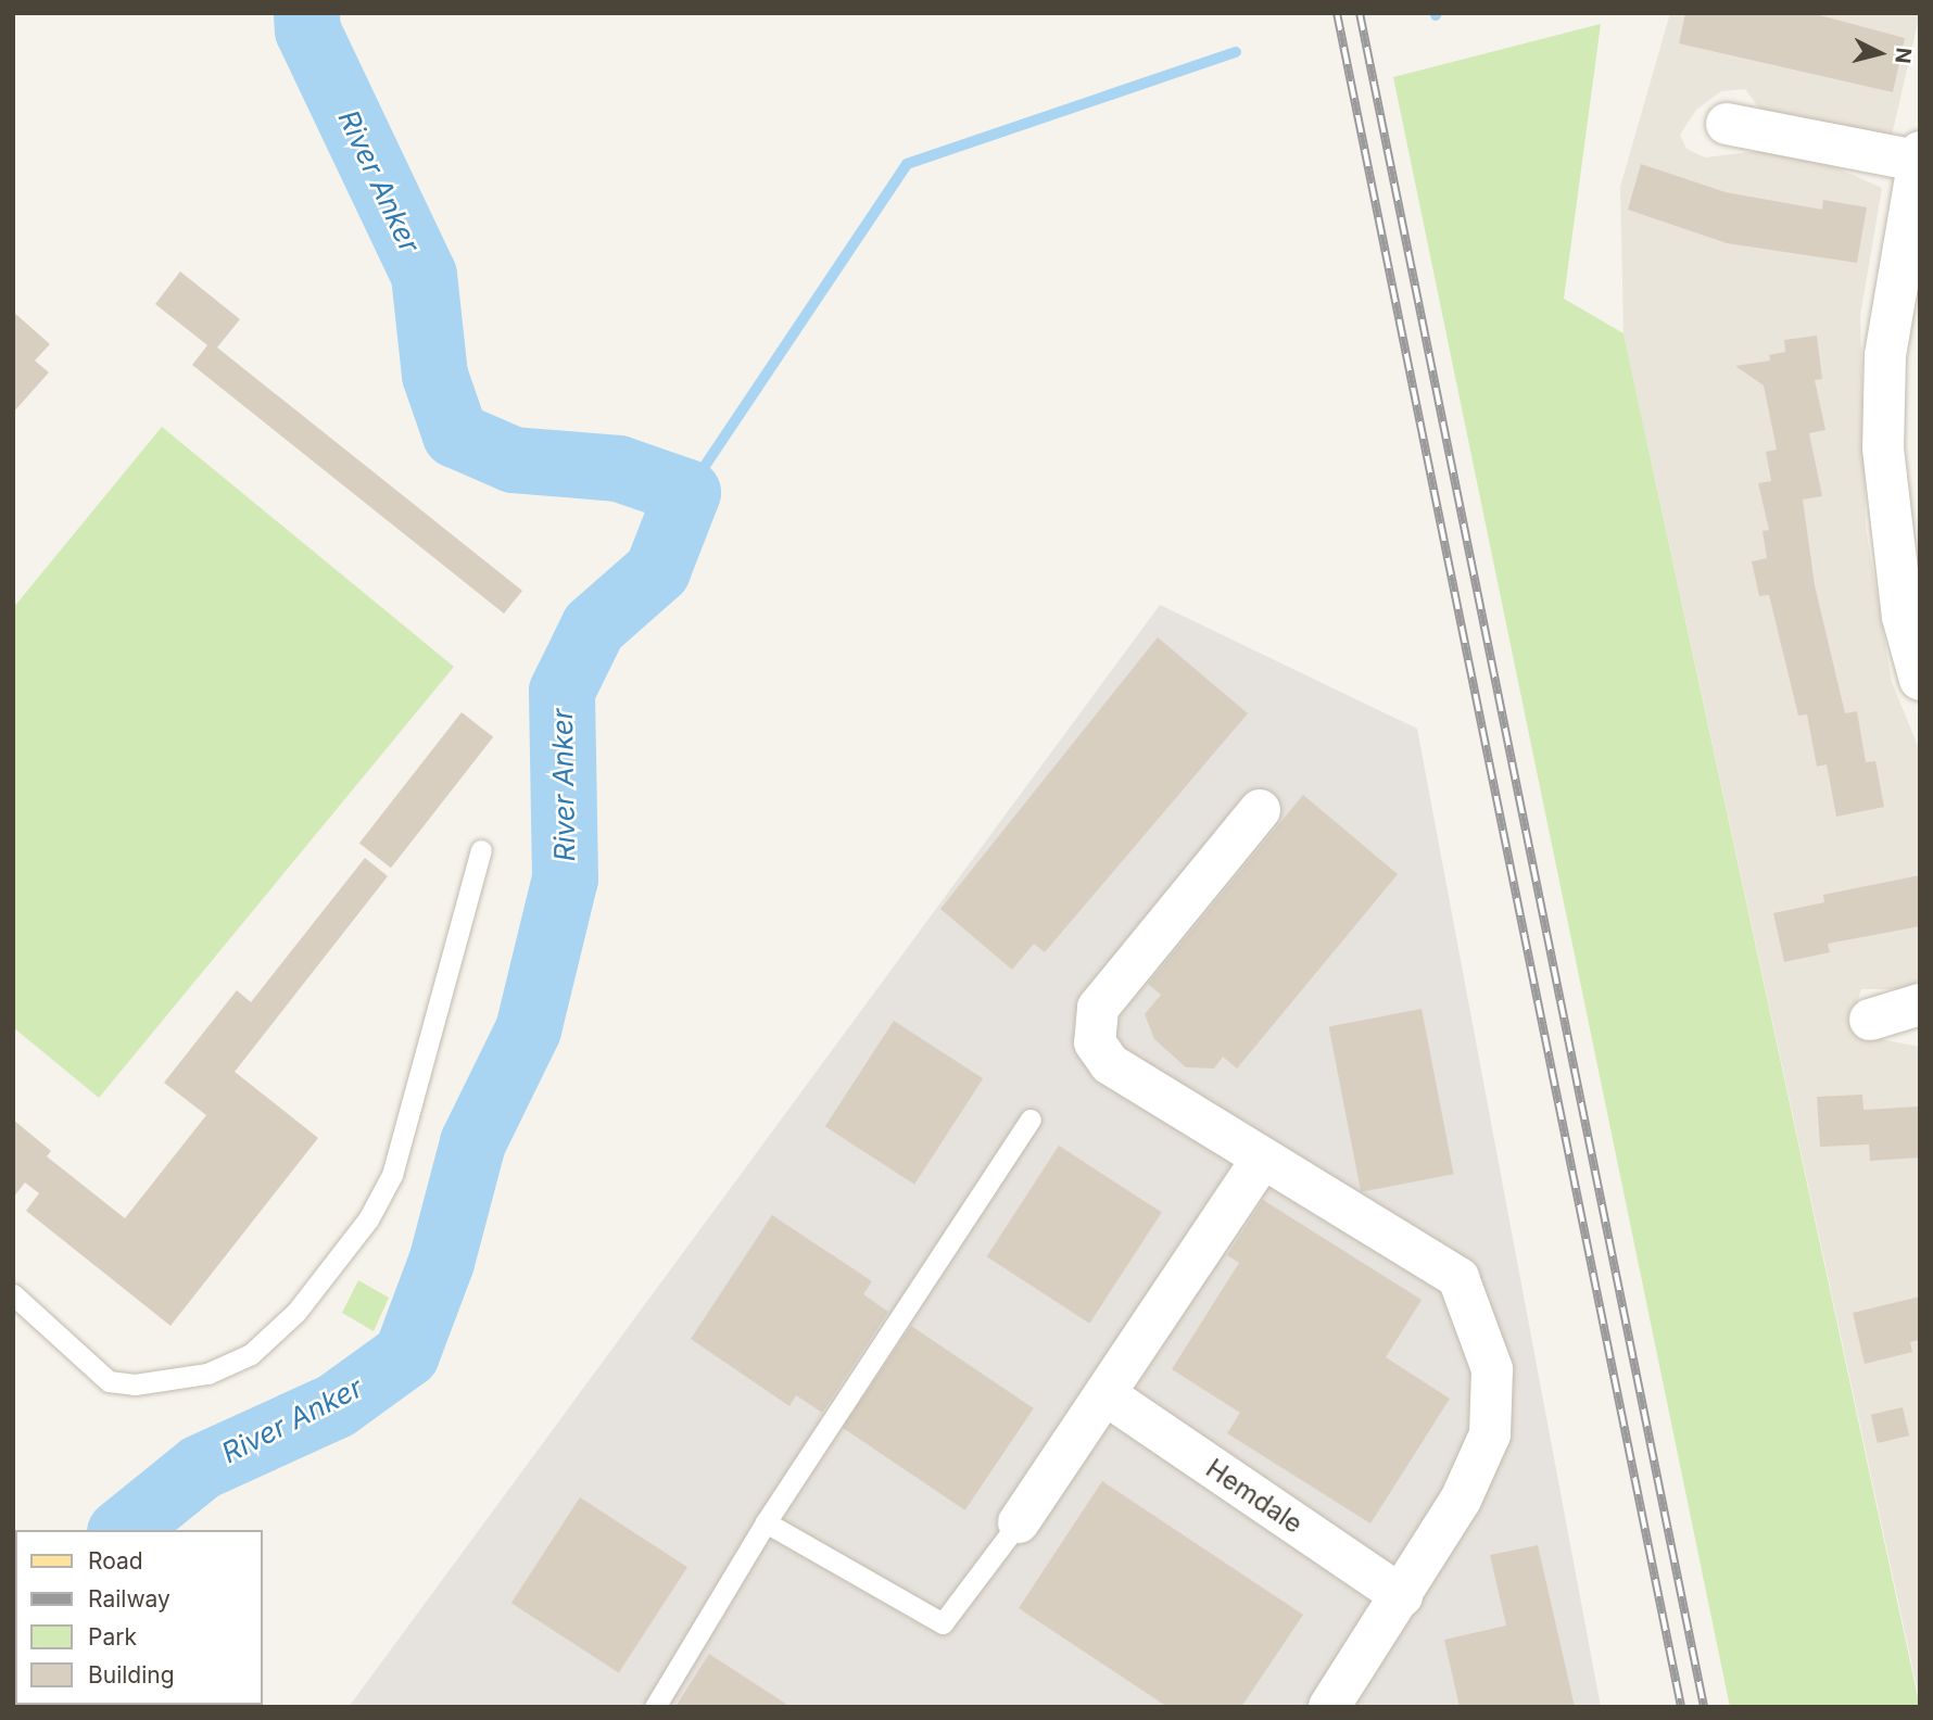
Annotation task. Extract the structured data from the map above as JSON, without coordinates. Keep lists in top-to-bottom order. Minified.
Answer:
{"streets":{"street":["Hemdale"]},"water":["River Anker"],"legend":["Road","Railway","Park","Building"],"north":"right"}
